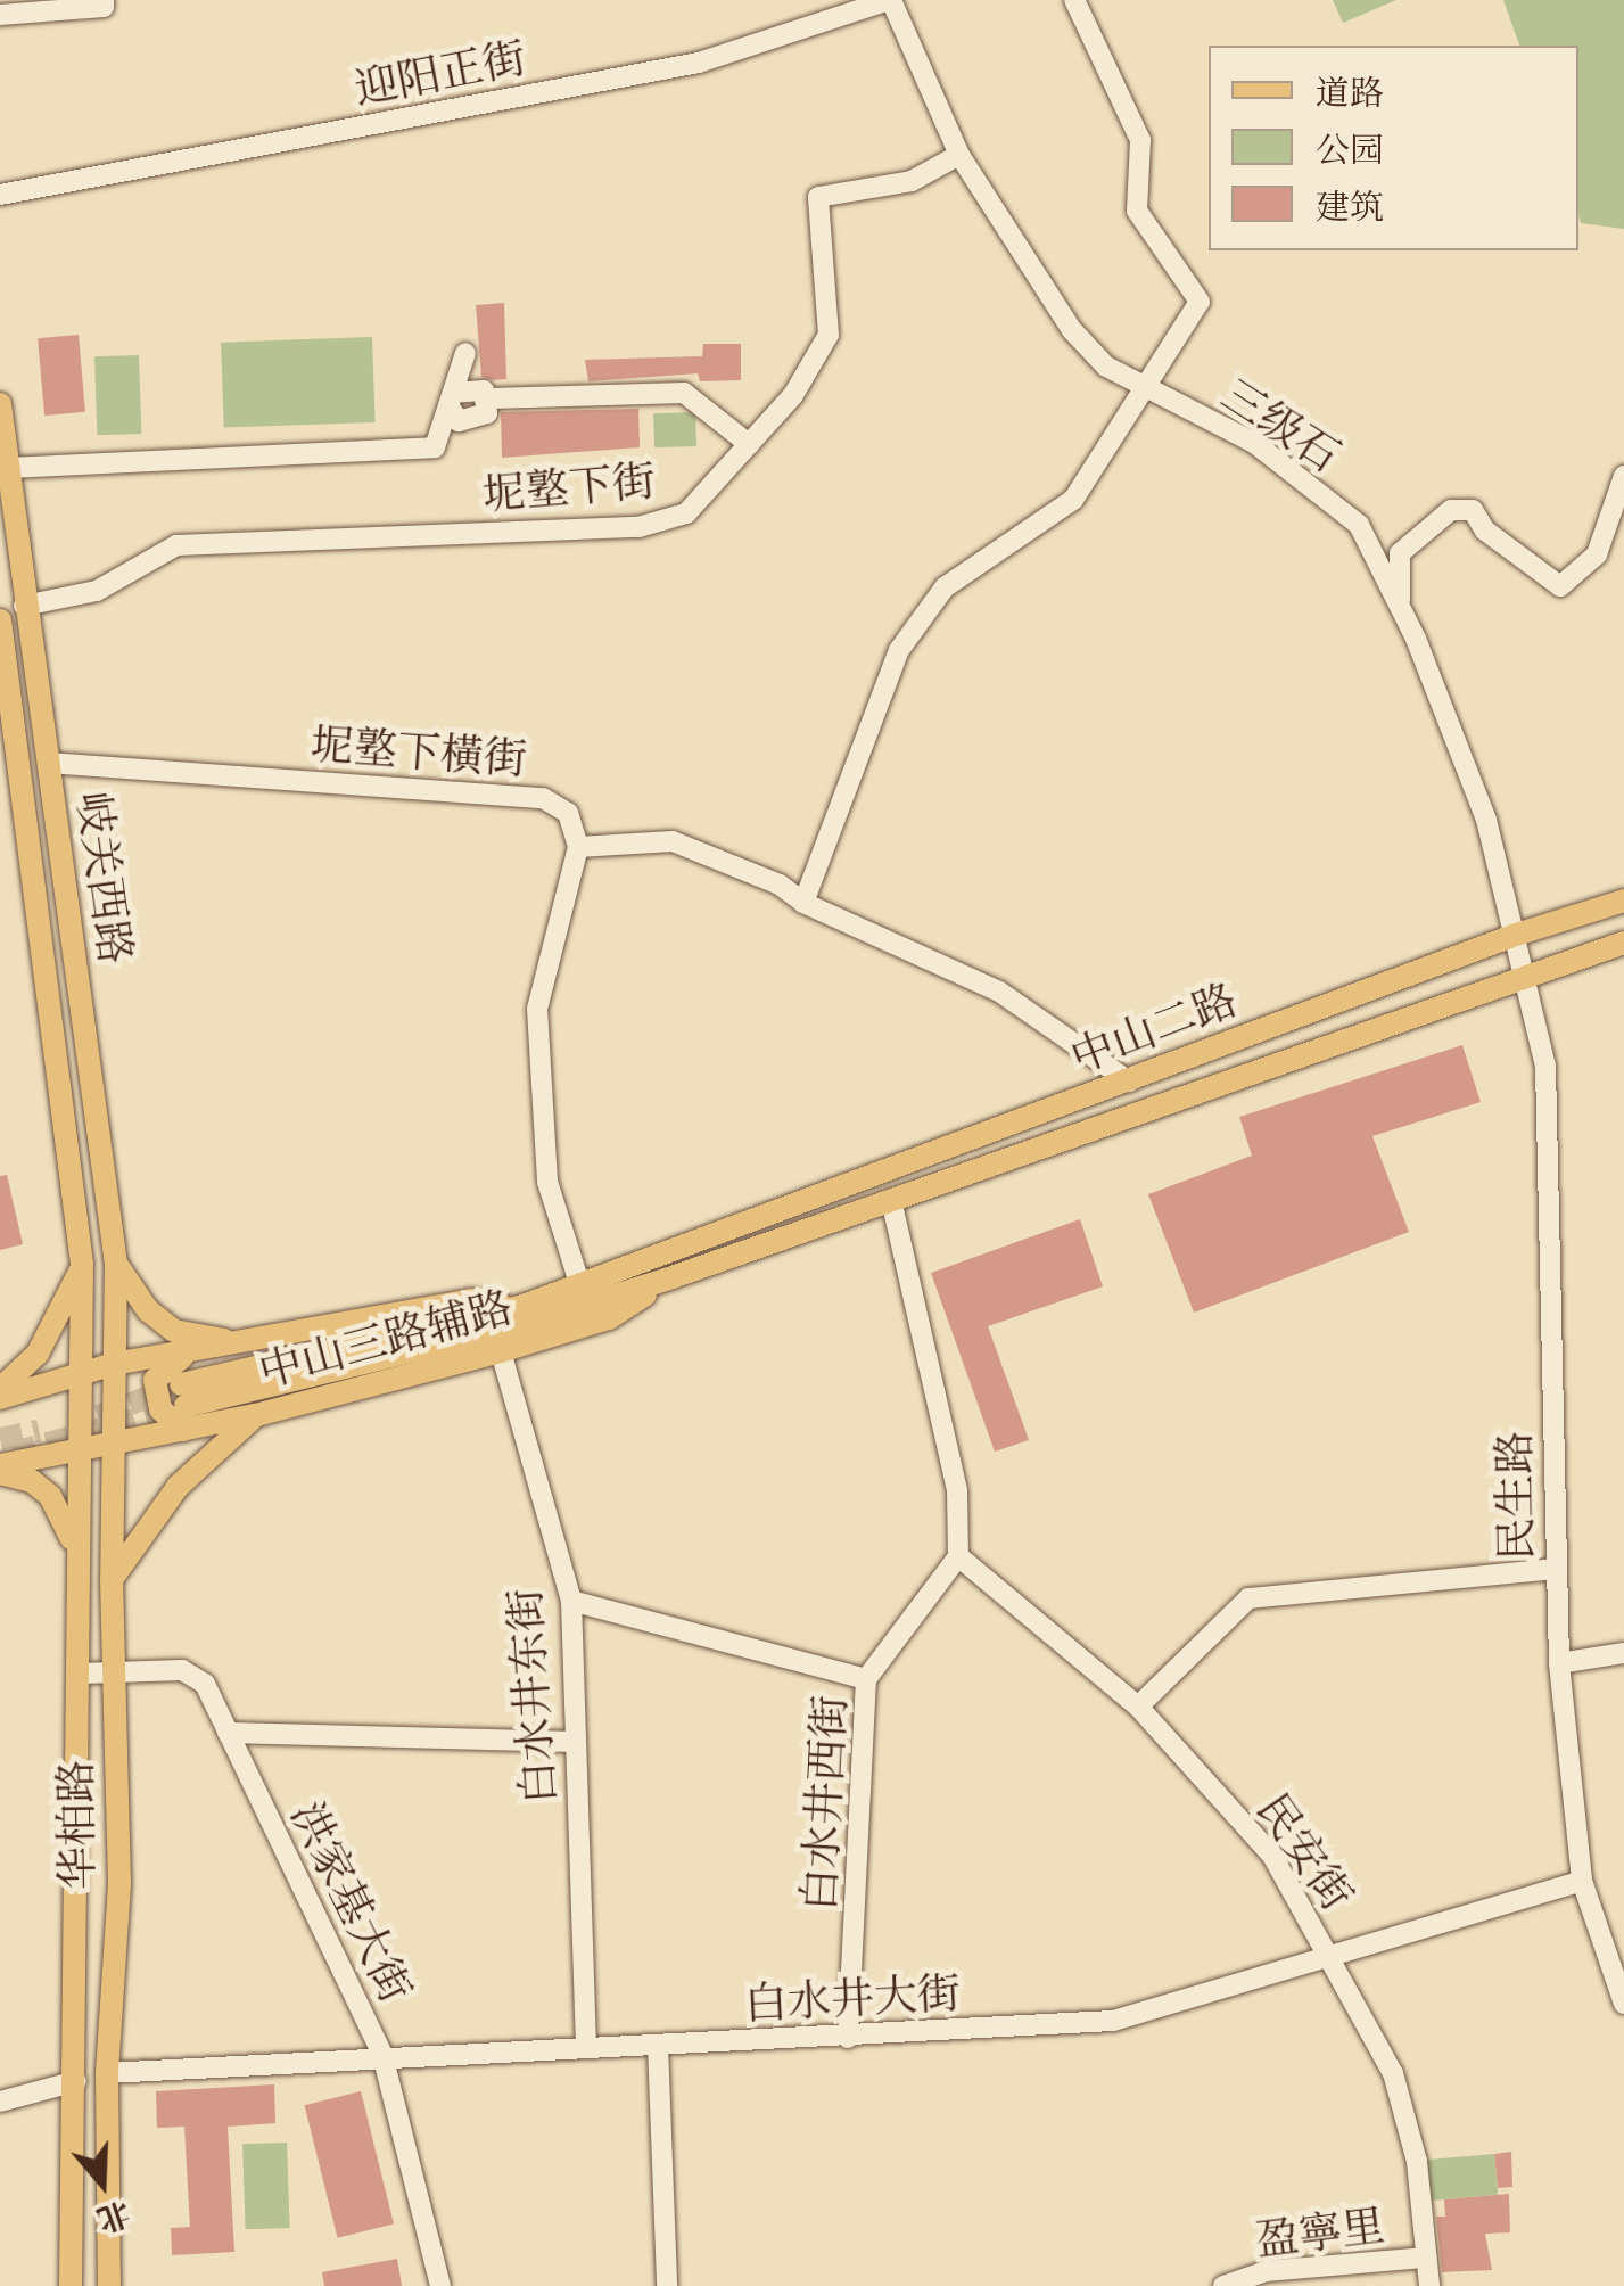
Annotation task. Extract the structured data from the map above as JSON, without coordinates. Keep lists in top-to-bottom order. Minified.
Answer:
{"streets":{"main road":["岐关西路","中山二路","中山三路辅路","华柏路"],"street":["迎阳正街","三级石","坭墪下街","坭墪下橫街","民生路","白水井东街","白水井西街","民安街","洪家基大街","白水井大街","盈寧里"]},"crossings":[["迎阳正街","三级石"],["三级石","坭墪下街"],["三级石","中山二路"],["三级石","民生路"],["坭墪下街","岐关西路"],["坭墪下橫街","岐关西路"],["岐关西路","中山三路辅路"],["岐关西路","华柏路"],["中山二路","民生路"],["中山三路辅路","白水井东街"],["中山三路辅路","华柏路"],["民生路","白水井大街"],["白水井东街","白水井大街"],["白水井西街","民安街"],["白水井西街","白水井大街"],["华柏路","洪家基大街"],["华柏路","白水井大街"],["民安街","白水井大街"],["民安街","盈寧里"],["洪家基大街","白水井大街"]],"legend":["道路","公园","建筑"],"north":"bottom"}
